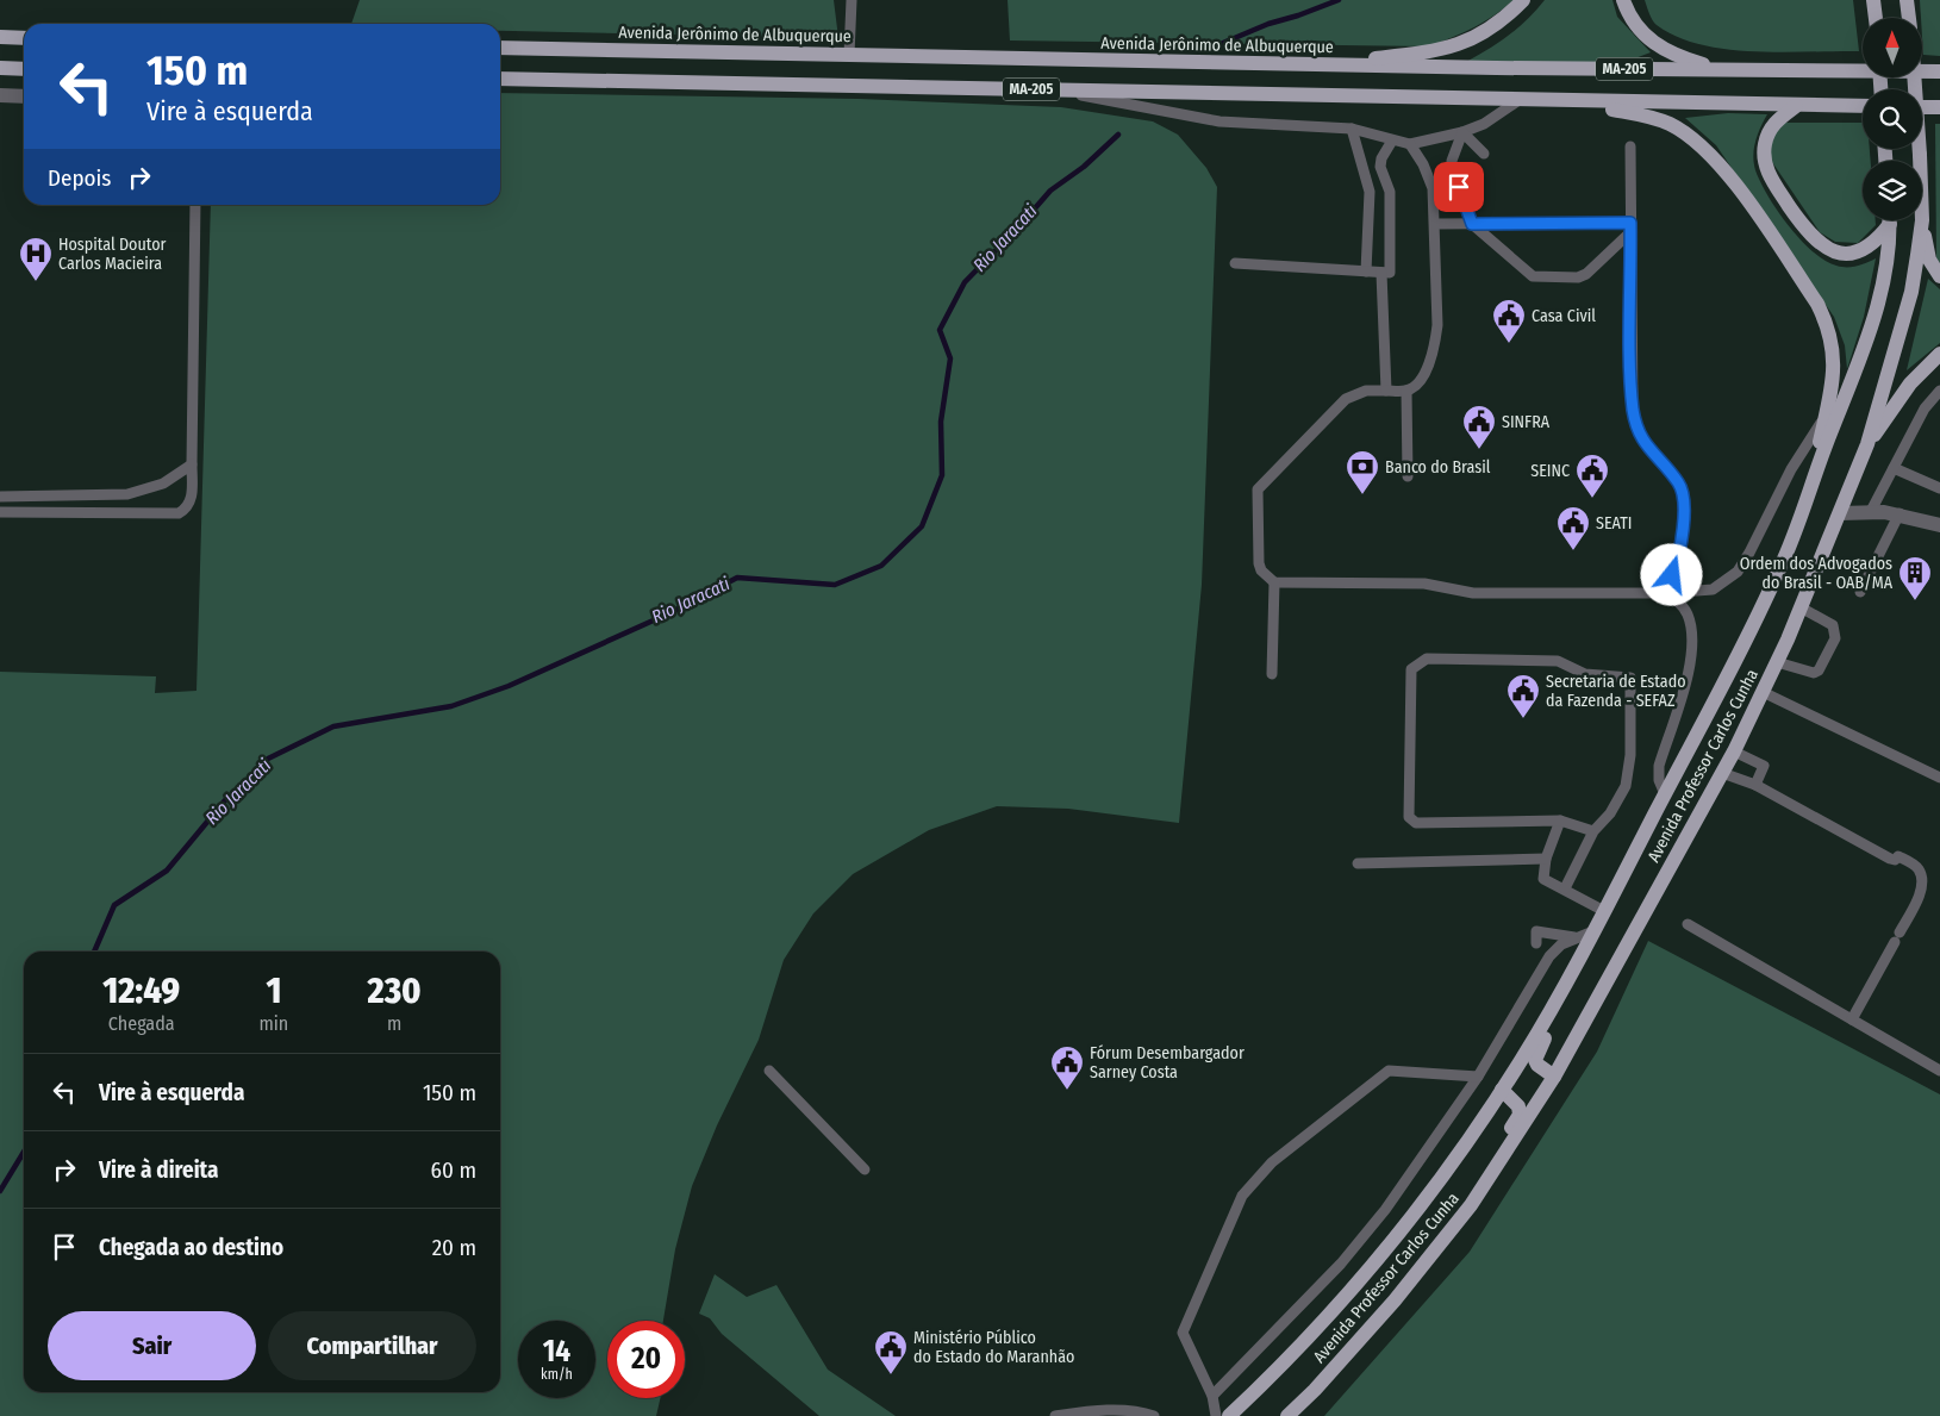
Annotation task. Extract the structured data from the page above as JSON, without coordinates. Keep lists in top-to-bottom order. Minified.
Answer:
{"streets":{"main road":["Avenida Jerônimo de Albuquerque","MA-205","Avenida Professor Carlos Cunha"]},"water":["Rio Jaracati"],"places":{"hospital":["Hospital Doutor Carlos Macieira"],"public building":["Casa Civil","SINFRA","SEINC","SEATI","Secretaria de Estado da Fazenda - SEFAZ","Fórum Desembargador Sarney Costa","Ministério Público do Estado do Maranhão"],"bank":["Banco do Brasil"],"building":["Ordem dos Advogados do Brasil - OAB/MA"]},"north":"top","page":{"turn":["150 m","Vire à esquerda"],"then":"Depois","eta":["12:49","Chegada","1","min","230","m"],"list":[{"name":"Vire à esquerda","value":"150 m"},{"name":"Vire à direita","value":"60 m"},{"name":"Chegada ao destino","value":"20 m"}],"buttons":["Sair","Compartilhar"],"speed":"14 km/h","limit":"20"}}
